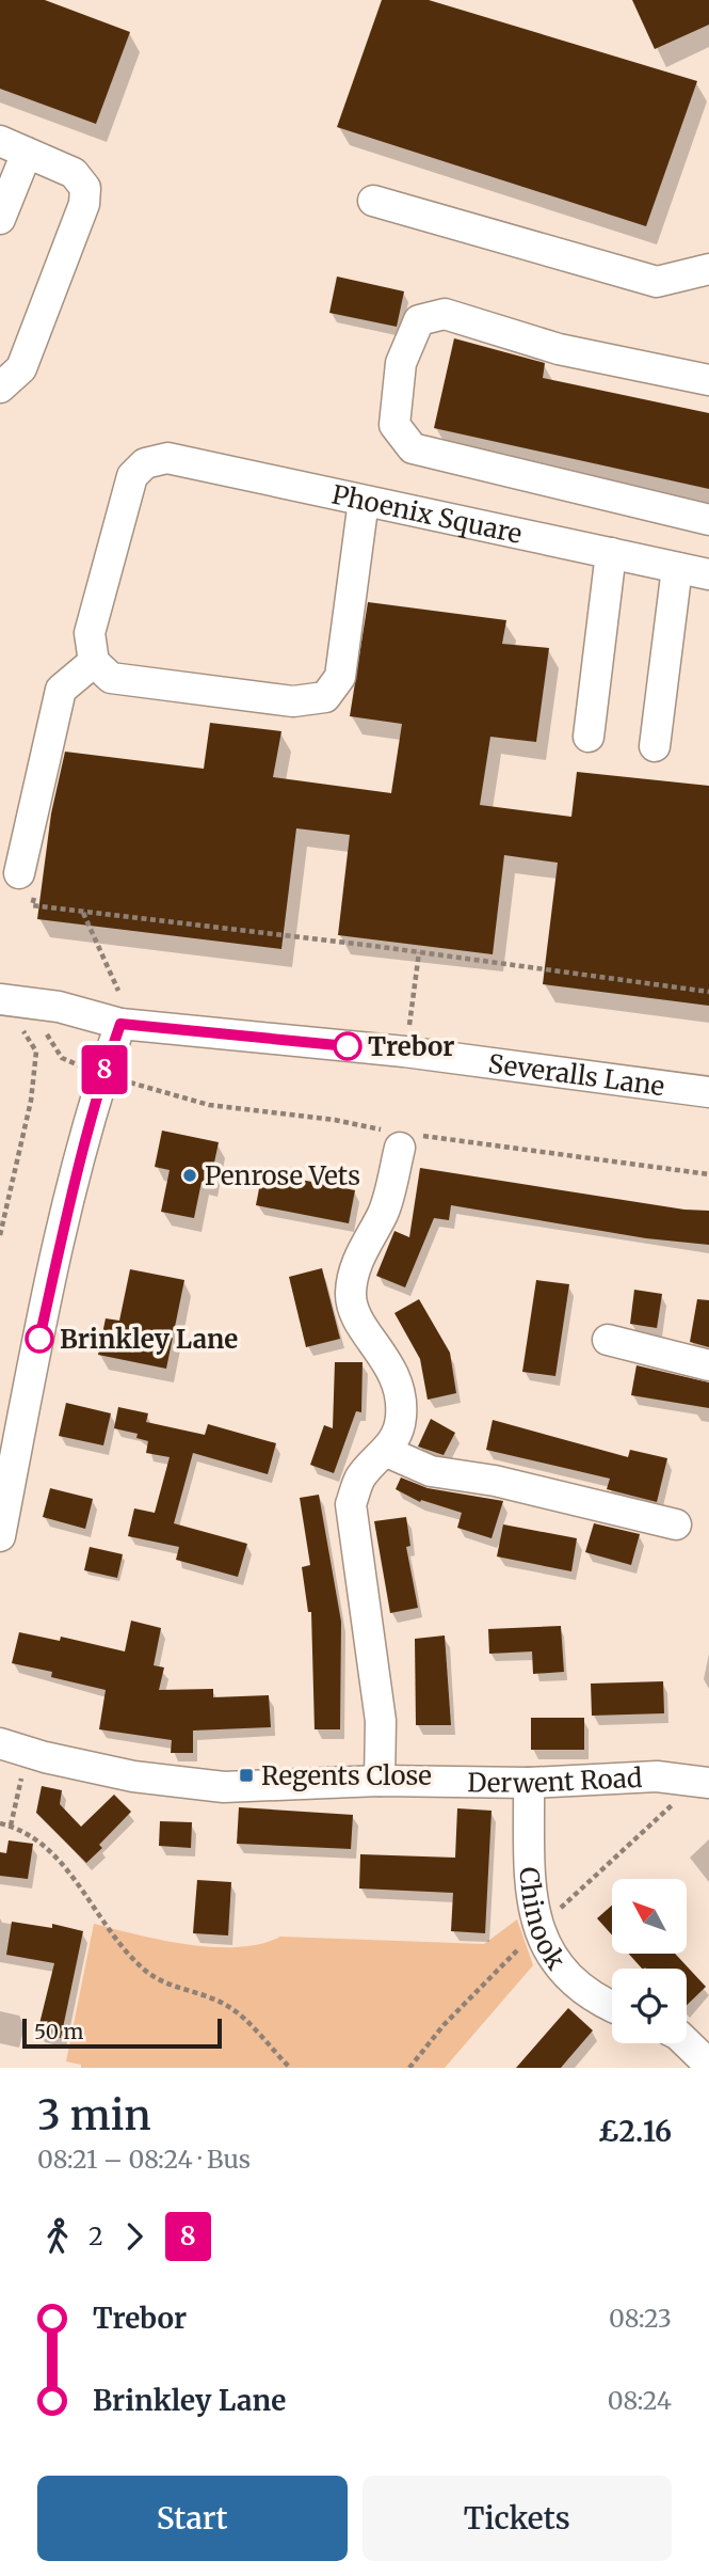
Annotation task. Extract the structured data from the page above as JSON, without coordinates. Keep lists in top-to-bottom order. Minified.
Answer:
{"streets":{"street":["Phoenix Square","Severalls Lane","Derwent Road","Chinook"]},"crossings":[["Derwent Road","Chinook"]],"places":{"other":["Trebor","Penrose Vets","Brinkley Lane"],"transit":["Regents Close"]},"lines":["bus line 8"],"scale_bar":"50 m","north":"top left","page":{"on_map":"8","scale":"50 m","heading":["3 min","08:21 – 08:24 · Bus","£2.16"],"legs":["2","8"],"list":[{"name":"Trebor","value":"08:23"},{"name":"Brinkley Lane","value":"08:24"}],"buttons":["Start","Tickets"]}}
